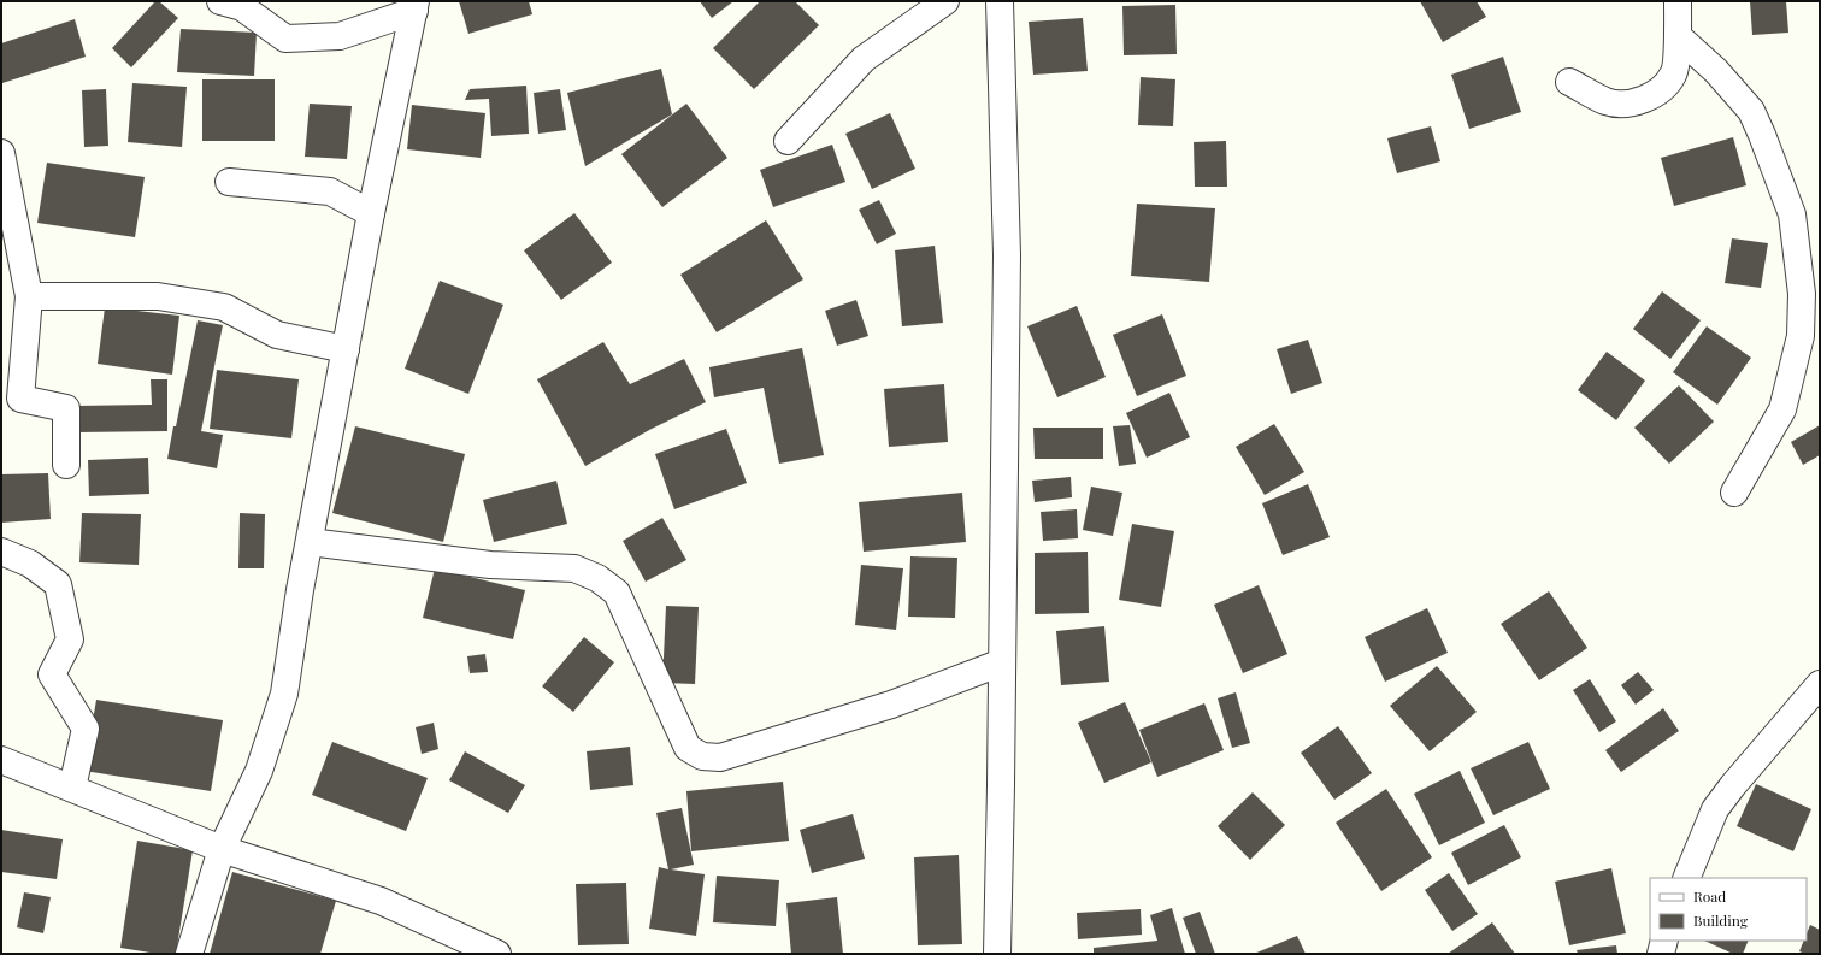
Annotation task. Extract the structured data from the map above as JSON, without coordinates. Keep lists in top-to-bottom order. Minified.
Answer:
{"legend":["Road","Building"]}
